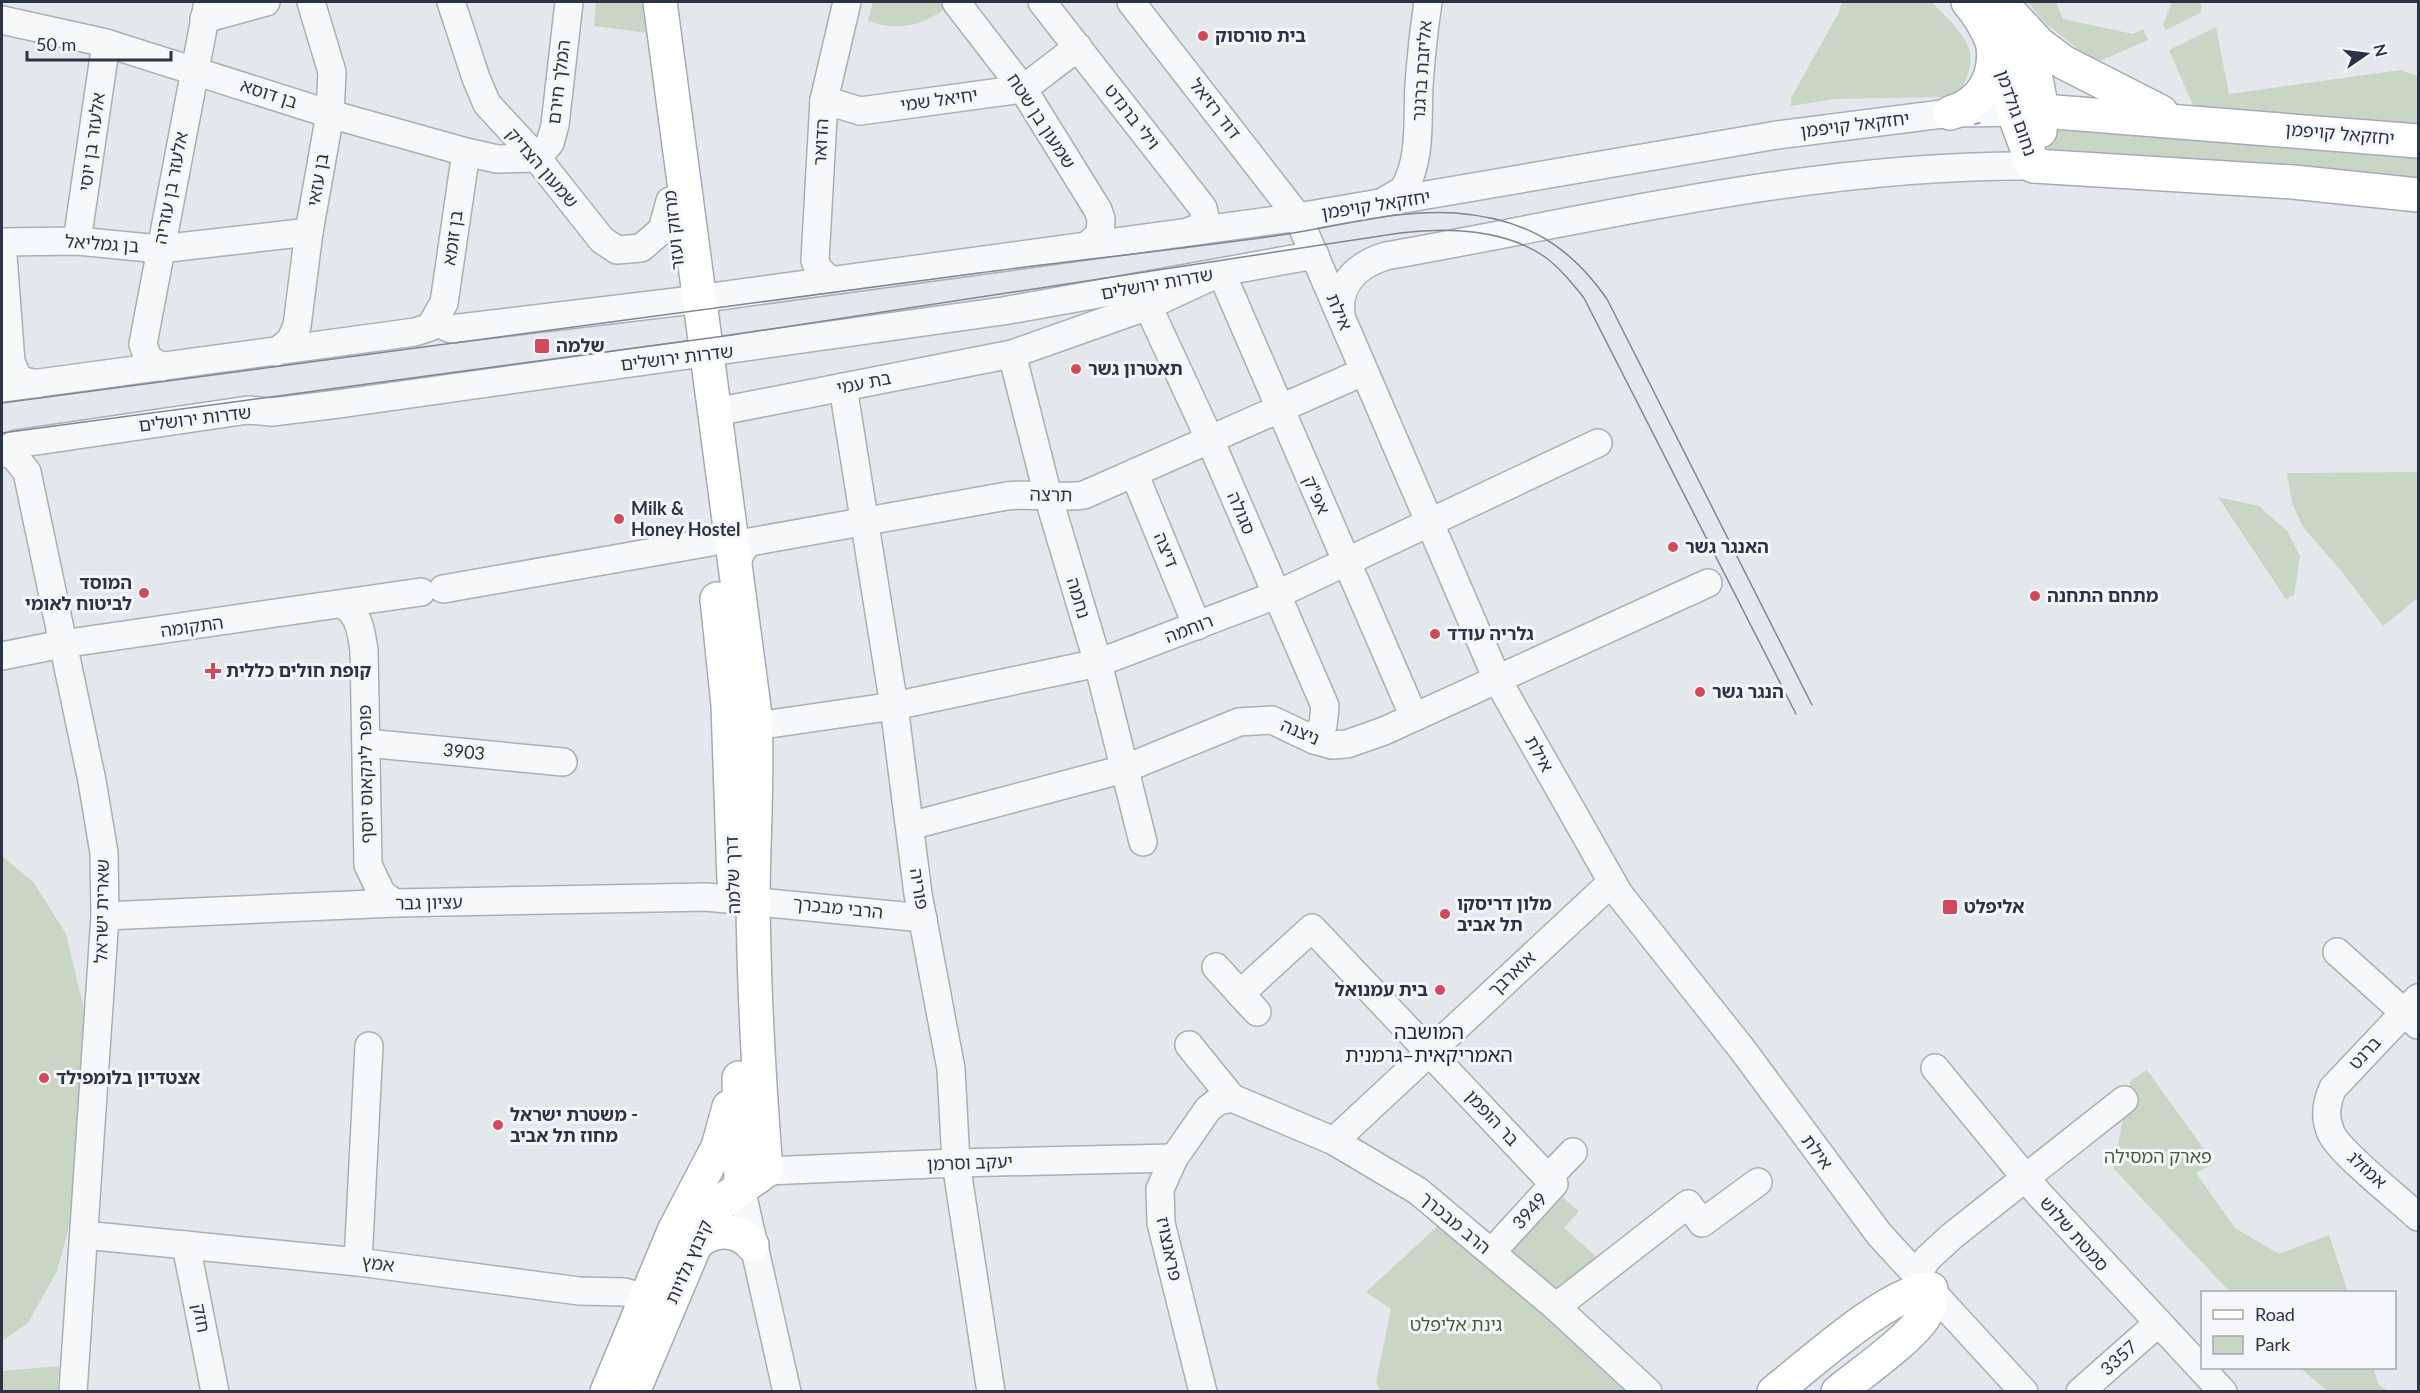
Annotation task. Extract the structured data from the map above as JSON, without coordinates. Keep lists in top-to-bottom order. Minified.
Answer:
{"streets":{"main road":["נחום גולדמן","יחזקאל קויפמן","מרזוק ועזר","דרך שלמה","קיבוץ גלויות"],"street":["אליזבת ברגנר","המלך חירם","בן דוסא","יחיאל שמי","דוד רזיאל","וילי ברנדט","שמעון בן שטח","אלעזר בן יוסי","הדואר","שמעון הצדיק","בן עזאי","אלעזר בן עזריה","בן זומא","בן גמליאל","שדרות ירושלים","אילת","בת עמי","תרצה","אפ\"ק","סגולה","דיצה","נחמה","התקומה","רוחמה","ניצנה","3903","פופר לינקאוס יוסף","פוריה","עציון גבר","הרבי מבכרך","שארית ישראל","אוארבך","ברנט","בר הופמן","יעקב וסרמן","אמזלג","3949","הרב מבכרך","סמטת שלוש","פראנצויז","אמץ","חזק","3357"]},"crossings":[["אליזבת ברגנר","יחזקאל קויפמן"],["המלך חירם","בן דוסא"],["המלך חירם","שמעון הצדיק"],["בן דוסא","אלעזר בן יוסי"],["בן דוסא","שמעון הצדיק"],["בן דוסא","בן עזאי"],["בן דוסא","אלעזר בן עזריה"],["בן דוסא","בן זומא"],["יחיאל שמי","וילי ברנדט"],["יחיאל שמי","שמעון בן שטח"],["יחיאל שמי","הדואר"],["דוד רזיאל","יחזקאל קויפמן"],["דוד רזיאל","אילת"],["נחום גולדמן","יחזקאל קויפמן"],["יחזקאל קויפמן","אילת"],["אלעזר בן יוסי","בן גמליאל"],["שמעון הצדיק","מרזוק ועזר"],["בן עזאי","בן גמליאל"],["אלעזר בן עזריה","בן גמליאל"],["מרזוק ועזר","שדרות ירושלים"],["מרזוק ועזר","דרך שלמה"],["שדרות ירושלים","אילת"],["שדרות ירושלים","בת עמי"],["שדרות ירושלים","אפ\"ק"],["שדרות ירושלים","סגולה"],["שדרות ירושלים","דרך שלמה"],["שדרות ירושלים","שארית ישראל"],["אילת","תרצה"],["אילת","רוחמה"],["אילת","ניצנה"],["אילת","אוארבך"],["בת עמי","סגולה"],["בת עמי","נחמה"],["בת עמי","דרך שלמה"],["בת עמי","פוריה"],["תרצה","אפ\"ק"],["תרצה","סגולה"],["תרצה","דיצה"],["תרצה","נחמה"],["תרצה","דרך שלמה"],["תרצה","פוריה"],["אפ\"ק","רוחמה"],["אפ\"ק","ניצנה"],["סגולה","רוחמה"],["סגולה","ניצנה"],["דיצה","רוחמה"],["נחמה","רוחמה"],["נחמה","ניצנה"],["התקומה","פופר לינקאוס יוסף"],["התקומה","דרך שלמה"],["התקומה","שארית ישראל"],["רוחמה","דרך שלמה"],["רוחמה","פוריה"],["ניצנה","פוריה"],["3903","פופר לינקאוס יוסף"],["פופר לינקאוס יוסף","עציון גבר"],["דרך שלמה","עציון גבר"],["דרך שלמה","הרבי מבכרך"],["דרך שלמה","יעקב וסרמן"],["דרך שלמה","קיבוץ גלויות"],["פוריה","הרבי מבכרך"],["פוריה","יעקב וסרמן"],["עציון גבר","הרבי מבכרך"],["עציון גבר","שארית ישראל"],["שארית ישראל","אמץ"],["אוארבך","בר הופמן"],["אוארבך","הרב מבכרך"],["ברנט","אמזלג"],["בר הופמן","3949"],["יעקב וסרמן","פראנצויז"],["יעקב וסרמן","קיבוץ גלויות"],["הרב מבכרך","פראנצויז"],["סמטת שלוש","3357"],["קיבוץ גלויות","אמץ"],["אמץ","חזק"]],"districts":["המושבה האמריקאית–גרמנית"],"parks":["פארק המסילה","גינת אליפלט"],"places":{"other":["בית סורסוק","תאטרון גשר","Milk & Honey Hostel","האנגר גשר","המוסד לביטוח לאומי","מתחם התחנה","גלריה עודד","הנגר גשר","מלון דריסקו תל אביב","בית עמנואל","אצטדיון בלומפילד","משטרת ישראל - מחוז תל אביב"],"transit":["שלמה","אליפלט"],"health":["קופת חולים כללית"]},"legend":["Road","Park"],"scale_bar":"50 m","north":"right"}
